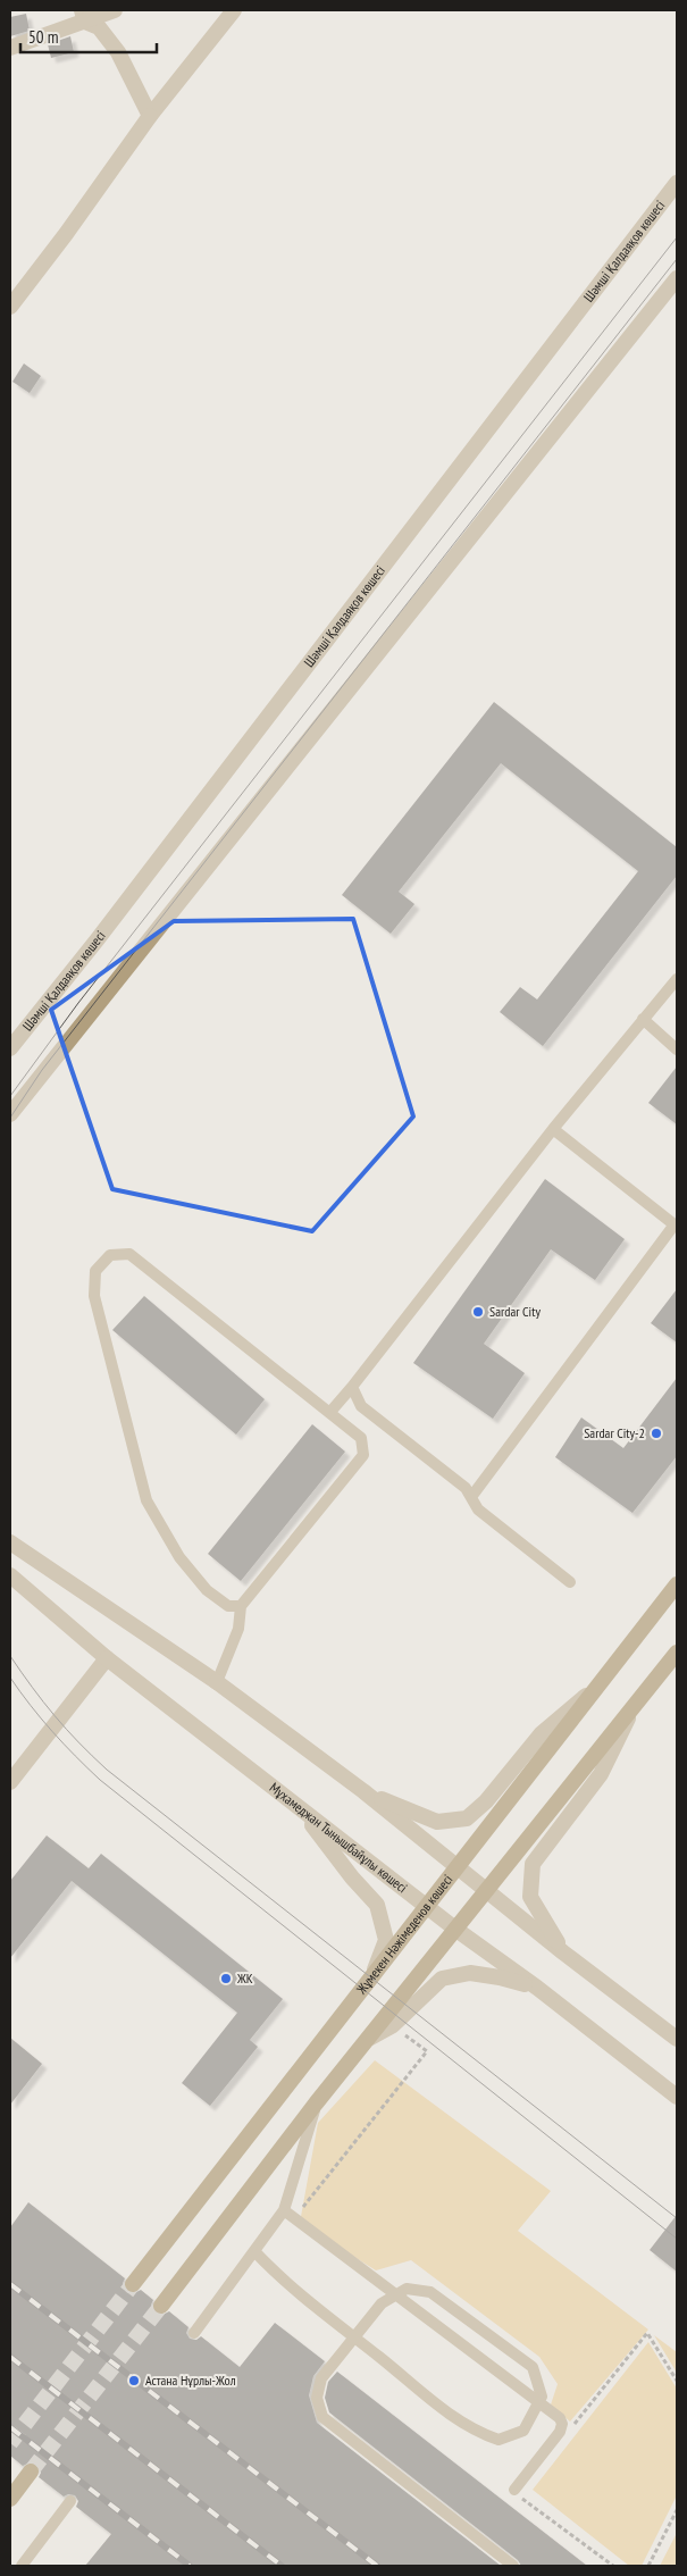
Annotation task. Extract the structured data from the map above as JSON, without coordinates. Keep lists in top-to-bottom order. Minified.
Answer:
{"streets":{"main road":["Жұмекен Нәжімеденов көшесі"],"street":["Шәмші Қалдаяқов көшесі","Мұхамеджан Тынышбайұлы көшесі"]},"crossings":[["Мұхамеджан Тынышбайұлы көшесі","Жұмекен Нәжімеденов көшесі"]],"places":["Sardar City","Sardar City-2","ЖК","Астана Нұрлы-Жол"],"scale_bar":"50 m"}
